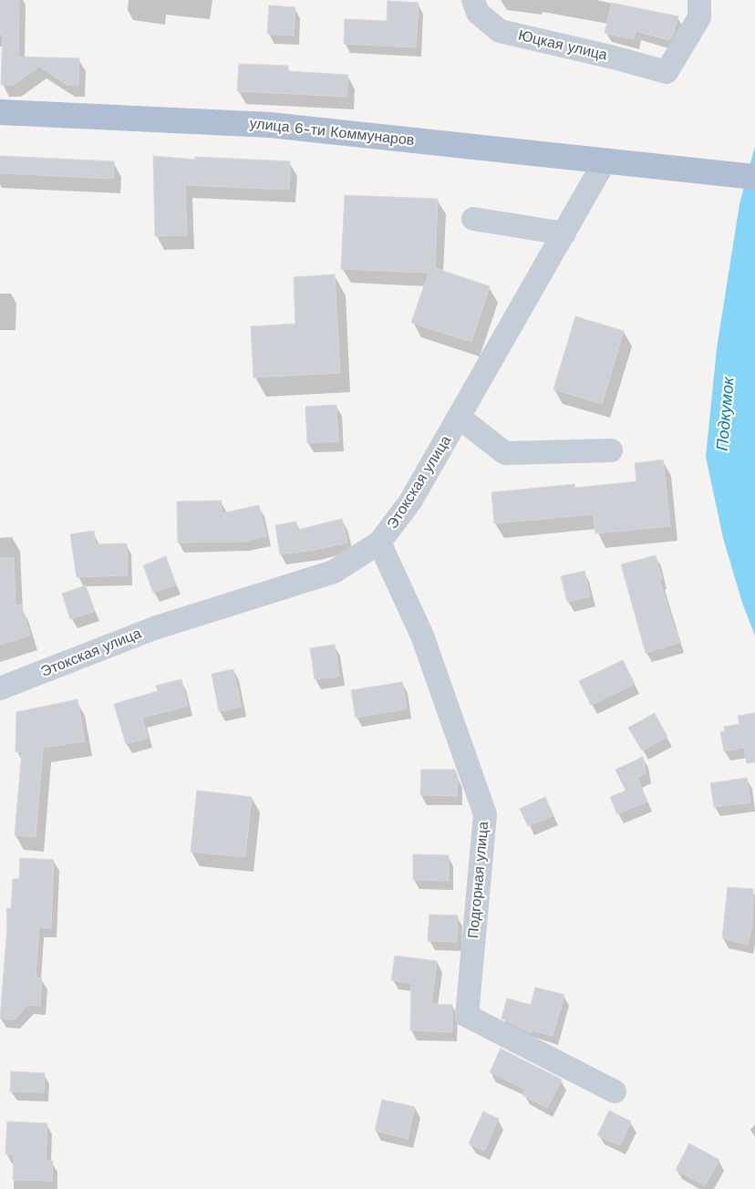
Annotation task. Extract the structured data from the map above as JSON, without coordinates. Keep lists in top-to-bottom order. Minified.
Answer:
{"streets":{"main road":["улица 6-ти Коммунаров"],"street":["Юцкая улица","Этокская улица","Подгорная улица"]},"crossings":[["улица 6-ти Коммунаров","Этокская улица"],["Этокская улица","Подгорная улица"]],"water":["Подкумок"]}
